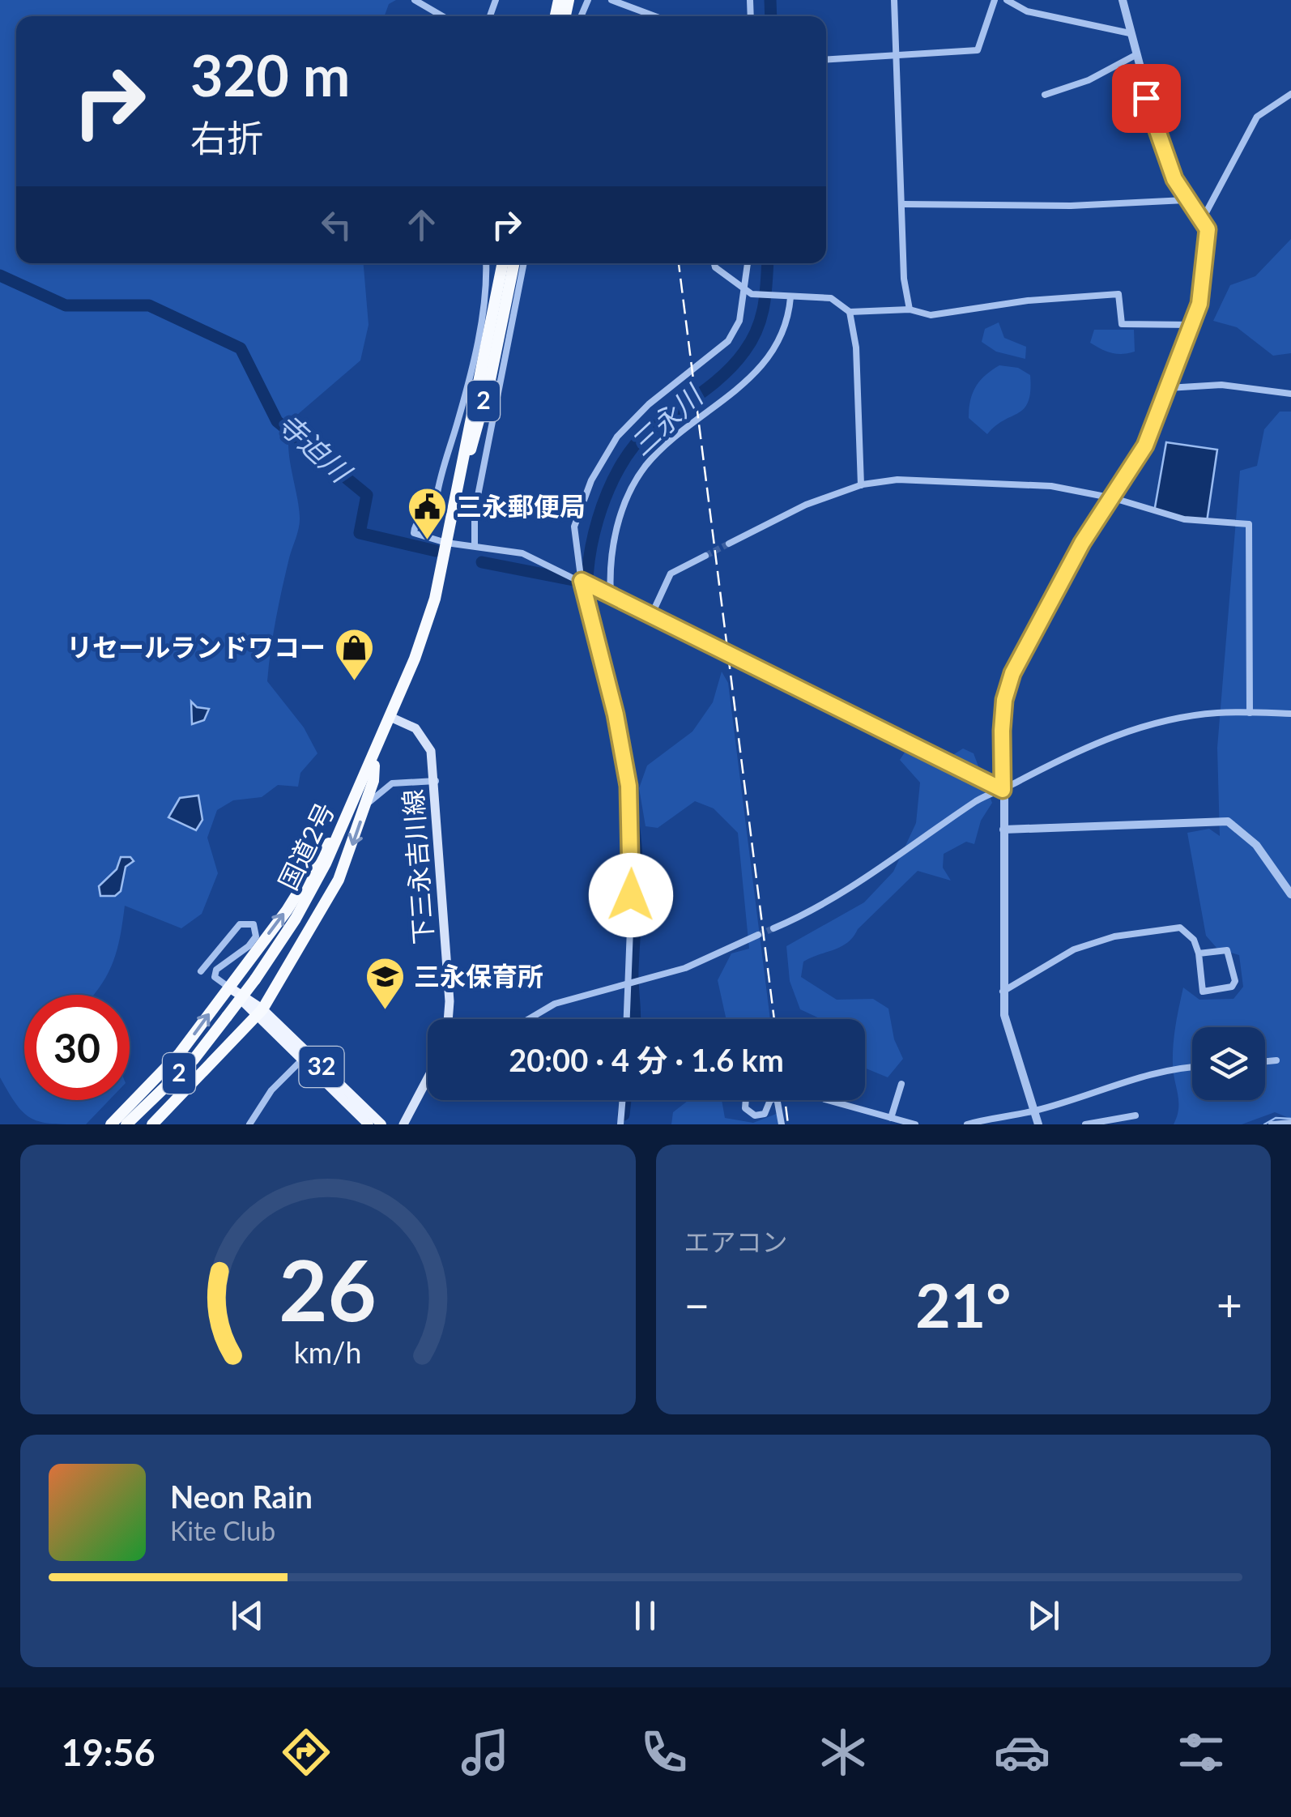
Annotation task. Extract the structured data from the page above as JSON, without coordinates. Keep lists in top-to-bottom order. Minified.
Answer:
{"streets":{"highway":["2","国道2号"],"main road":["下三永吉川線","32"]},"crossings":[["国道2号","下三永吉川線"]],"water":["三永川","寺迫川"],"places":{"public building":["三永郵便局"],"shop":["リセールランドワコー"],"school or university":["三永保育所"]},"page":{"turn":["320 m","右折"],"limit":"30","trip":"20:00 · 4 分 · 1.6 km","tile":"エアコン","heat":["−","21°","+"],"song":["Neon Rain","Kite Club"],"tabs":"19:56","gauge":["26","km/h"]}}
